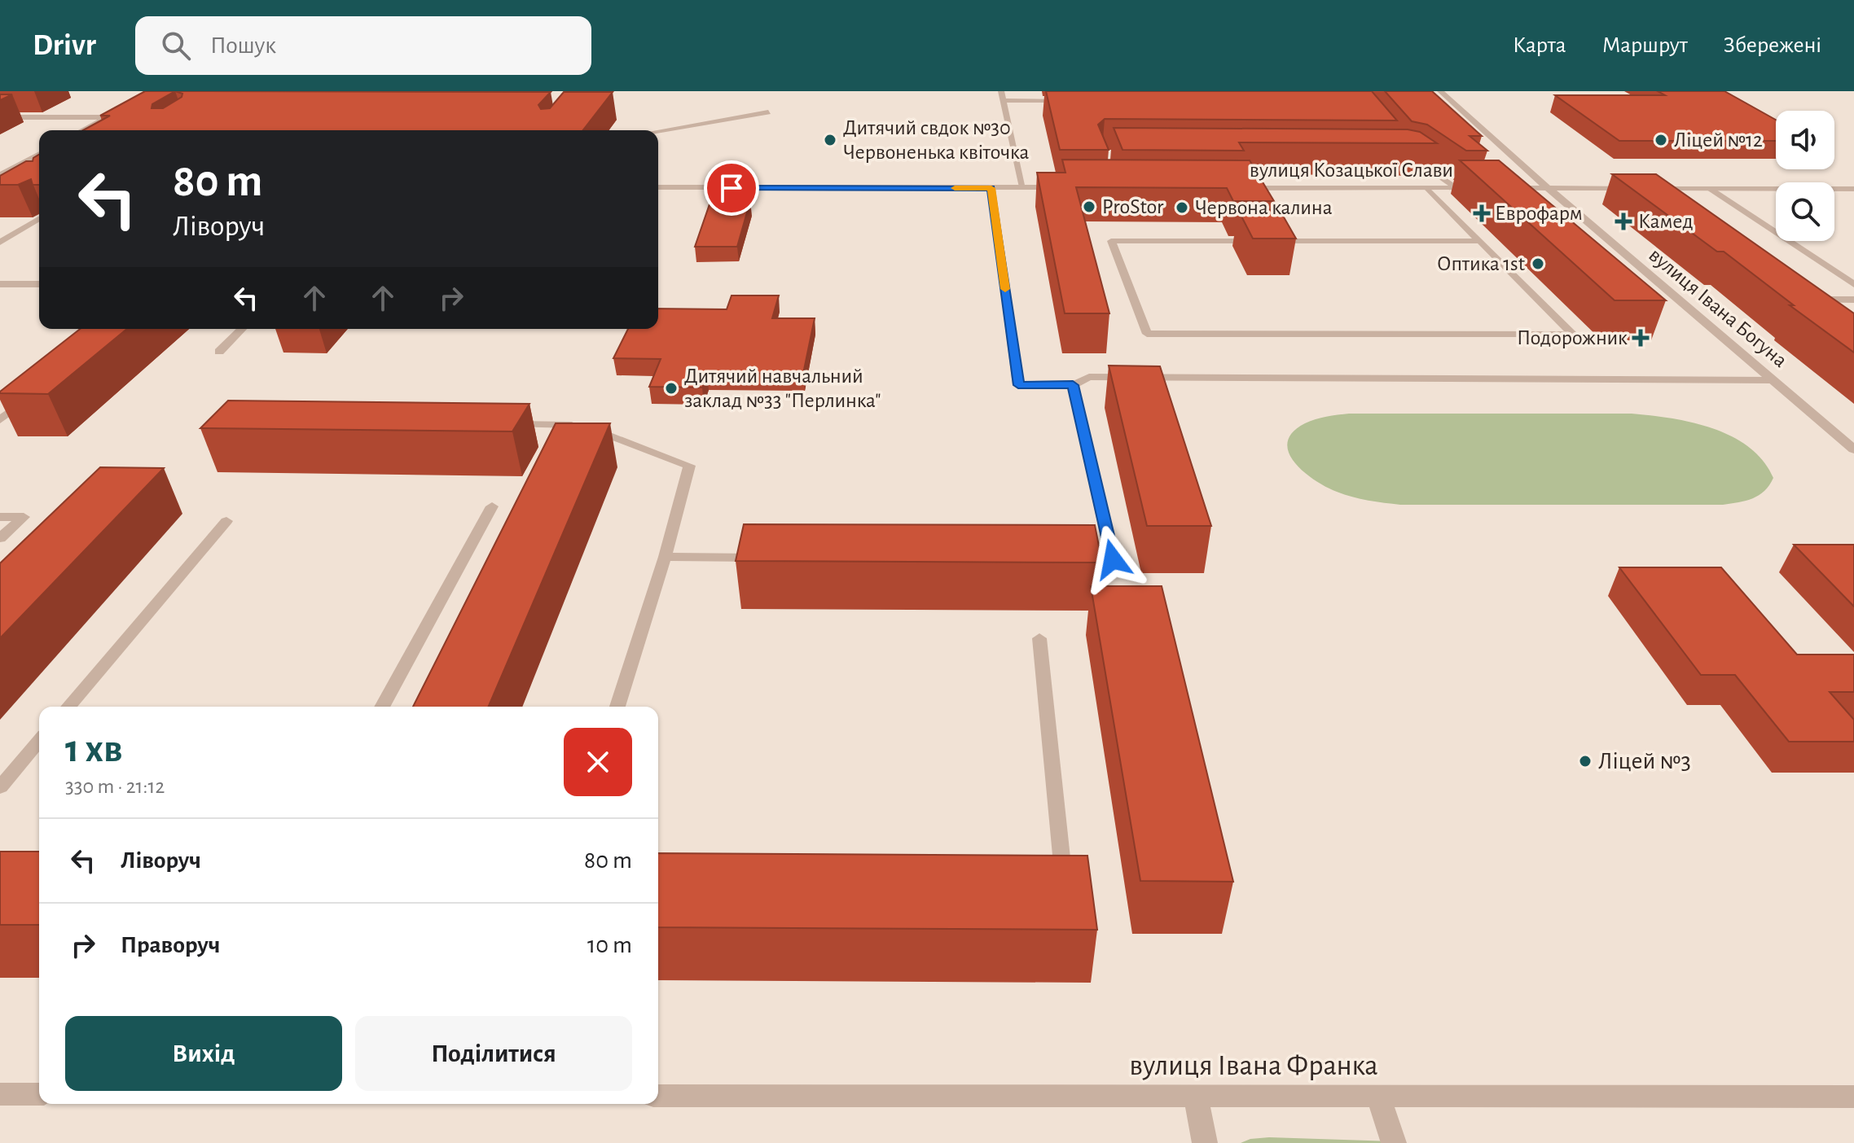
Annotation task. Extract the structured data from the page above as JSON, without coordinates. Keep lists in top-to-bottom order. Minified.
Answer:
{"streets":{"street":["вулиця Козацької Слави","вулиця Івана Богуна","вулиця Івана Франка"]},"places":{"other":["Дитячий свдок №30 Червоненька квіточка","Ліцей №12","ProStor","Червона калина","Оптика 1st","Дитячий навчальний заклад №33 \"Перлинка\"","Ліцей №3"],"health":["Еврофарм","Камед","Подорожник"]},"page":{"header":"Drivr","search":"Пошук","nav":["Карта","Маршрут","Збережені"],"turn":["80 m","Ліворуч"],"heading":["1 хв","330 m · 21:12"],"list":[{"name":"Ліворуч","value":"80 m"},{"name":"Праворуч","value":"10 m"}],"buttons":["Вихід","Поділитися"]}}
